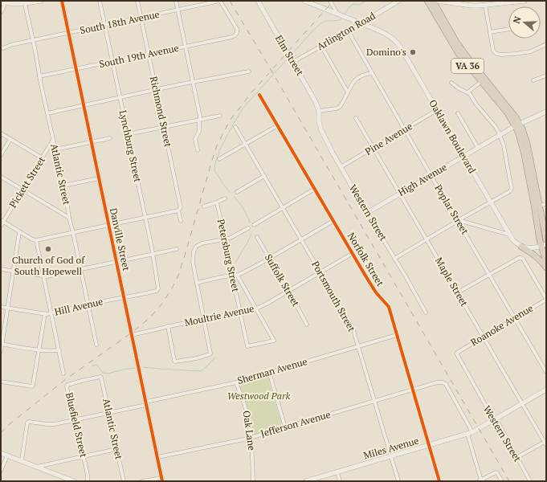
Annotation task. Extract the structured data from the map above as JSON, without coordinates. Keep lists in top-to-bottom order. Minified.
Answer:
{"streets":{"highway":["VA 36"],"street":["South 18th Avenue","Arlington Road","Elm Street","South 19th Avenue","Richmond Street","Oaklawn Boulevard","Pine Avenue","Lynchburg Street","Atlantic Street","High Avenue","Pickett Street","Poplar Street","Western Street","Danville Street","Petersburg Street","Norfolk Street","Suffolk Street","Maple Street","Portsmouth Street","Hill Avenue","Moultrie Avenue","Roanoke Avenue","Sherman Avenue","Jefferson Avenue","Bluefield Street","Oak Lane","Miles Avenue"]},"crossings":[["South 18th Avenue","South 19th Avenue"],["South 18th Avenue","Richmond Street"],["South 18th Avenue","Lynchburg Street"],["South 18th Avenue","Atlantic Street"],["South 18th Avenue","Danville Street"],["Arlington Road","Elm Street"],["Arlington Road","Oaklawn Boulevard"],["Arlington Road","Poplar Street"],["Elm Street","Western Street"],["South 19th Avenue","Richmond Street"],["South 19th Avenue","Lynchburg Street"],["South 19th Avenue","Atlantic Street"],["South 19th Avenue","Danville Street"],["VA 36","High Avenue"],["Oaklawn Boulevard","Pine Avenue"],["Oaklawn Boulevard","High Avenue"],["Pine Avenue","Poplar Street"],["Pine Avenue","Western Street"],["Pine Avenue","Maple Street"],["Lynchburg Street","Hill Avenue"],["Atlantic Street","Pickett Street"],["Atlantic Street","Hill Avenue"],["Atlantic Street","Sherman Avenue"],["Atlantic Street","Bluefield Street"],["High Avenue","Poplar Street"],["High Avenue","Western Street"],["High Avenue","Maple Street"],["Poplar Street","Roanoke Avenue"],["Western Street","Roanoke Avenue"],["Western Street","Miles Avenue"],["Danville Street","Hill Avenue"],["Danville Street","Moultrie Avenue"],["Danville Street","Sherman Avenue"],["Danville Street","Jefferson Avenue"],["Petersburg Street","Moultrie Avenue"],["Norfolk Street","Moultrie Avenue"],["Norfolk Street","Sherman Avenue"],["Norfolk Street","Jefferson Avenue"],["Norfolk Street","Miles Avenue"],["Suffolk Street","Moultrie Avenue"],["Maple Street","Roanoke Avenue"],["Maple Street","Miles Avenue"],["Portsmouth Street","Moultrie Avenue"],["Portsmouth Street","Sherman Avenue"],["Portsmouth Street","Jefferson Avenue"],["Portsmouth Street","Miles Avenue"],["Sherman Avenue","Bluefield Street"],["Sherman Avenue","Oak Lane"],["Jefferson Avenue","Oak Lane"],["Jefferson Avenue","Miles Avenue"]],"parks":["Westwood Park"],"places":["Domino's","Church of God of South Hopewell"],"north":"left"}
